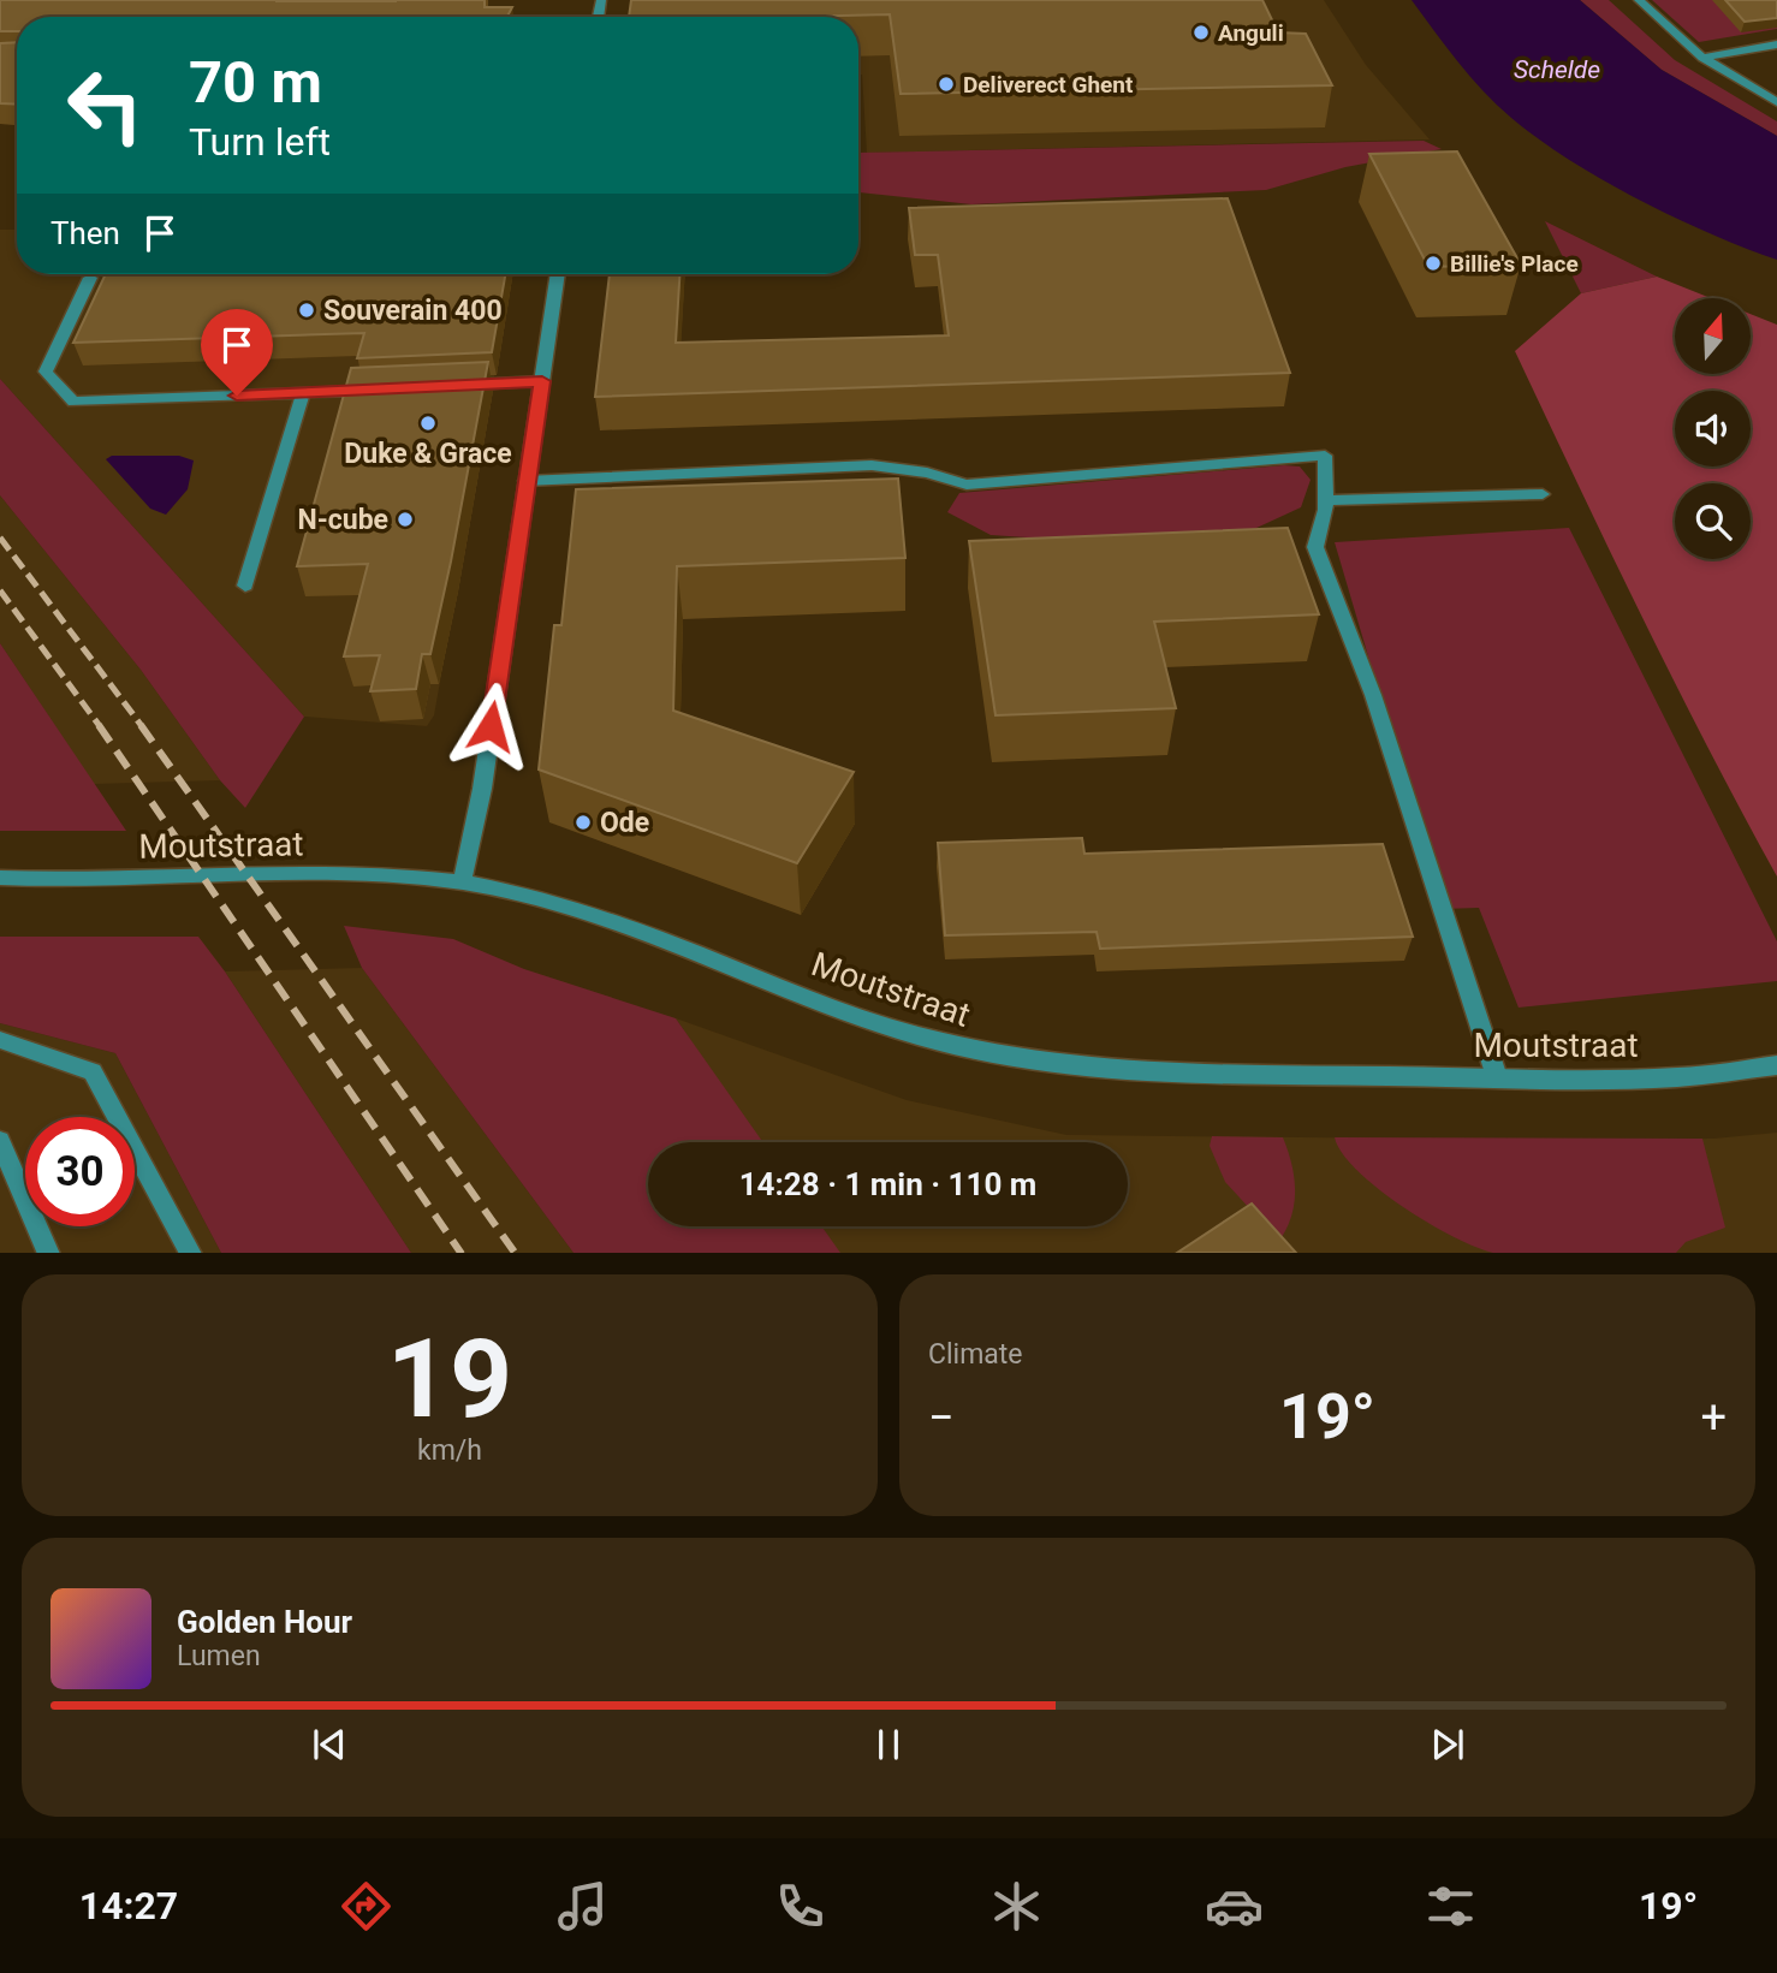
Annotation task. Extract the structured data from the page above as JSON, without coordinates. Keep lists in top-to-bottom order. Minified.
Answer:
{"streets":{"street":["Moutstraat"]},"water":["Schelde"],"places":["Anguli","Deliverect Ghent","Billie's Place","Souverain 400","Duke & Grace","N-cube","Ode"],"north":"top","page":{"turn":["70 m","Turn left"],"then":"Then","limit":"30","trip":"14:28 · 1 min · 110 m","tile":[["19","km/h"],"Climate"],"heat":["−","19°","+"],"song":["Golden Hour","Lumen"],"tabs":["14:27","19°"]}}
